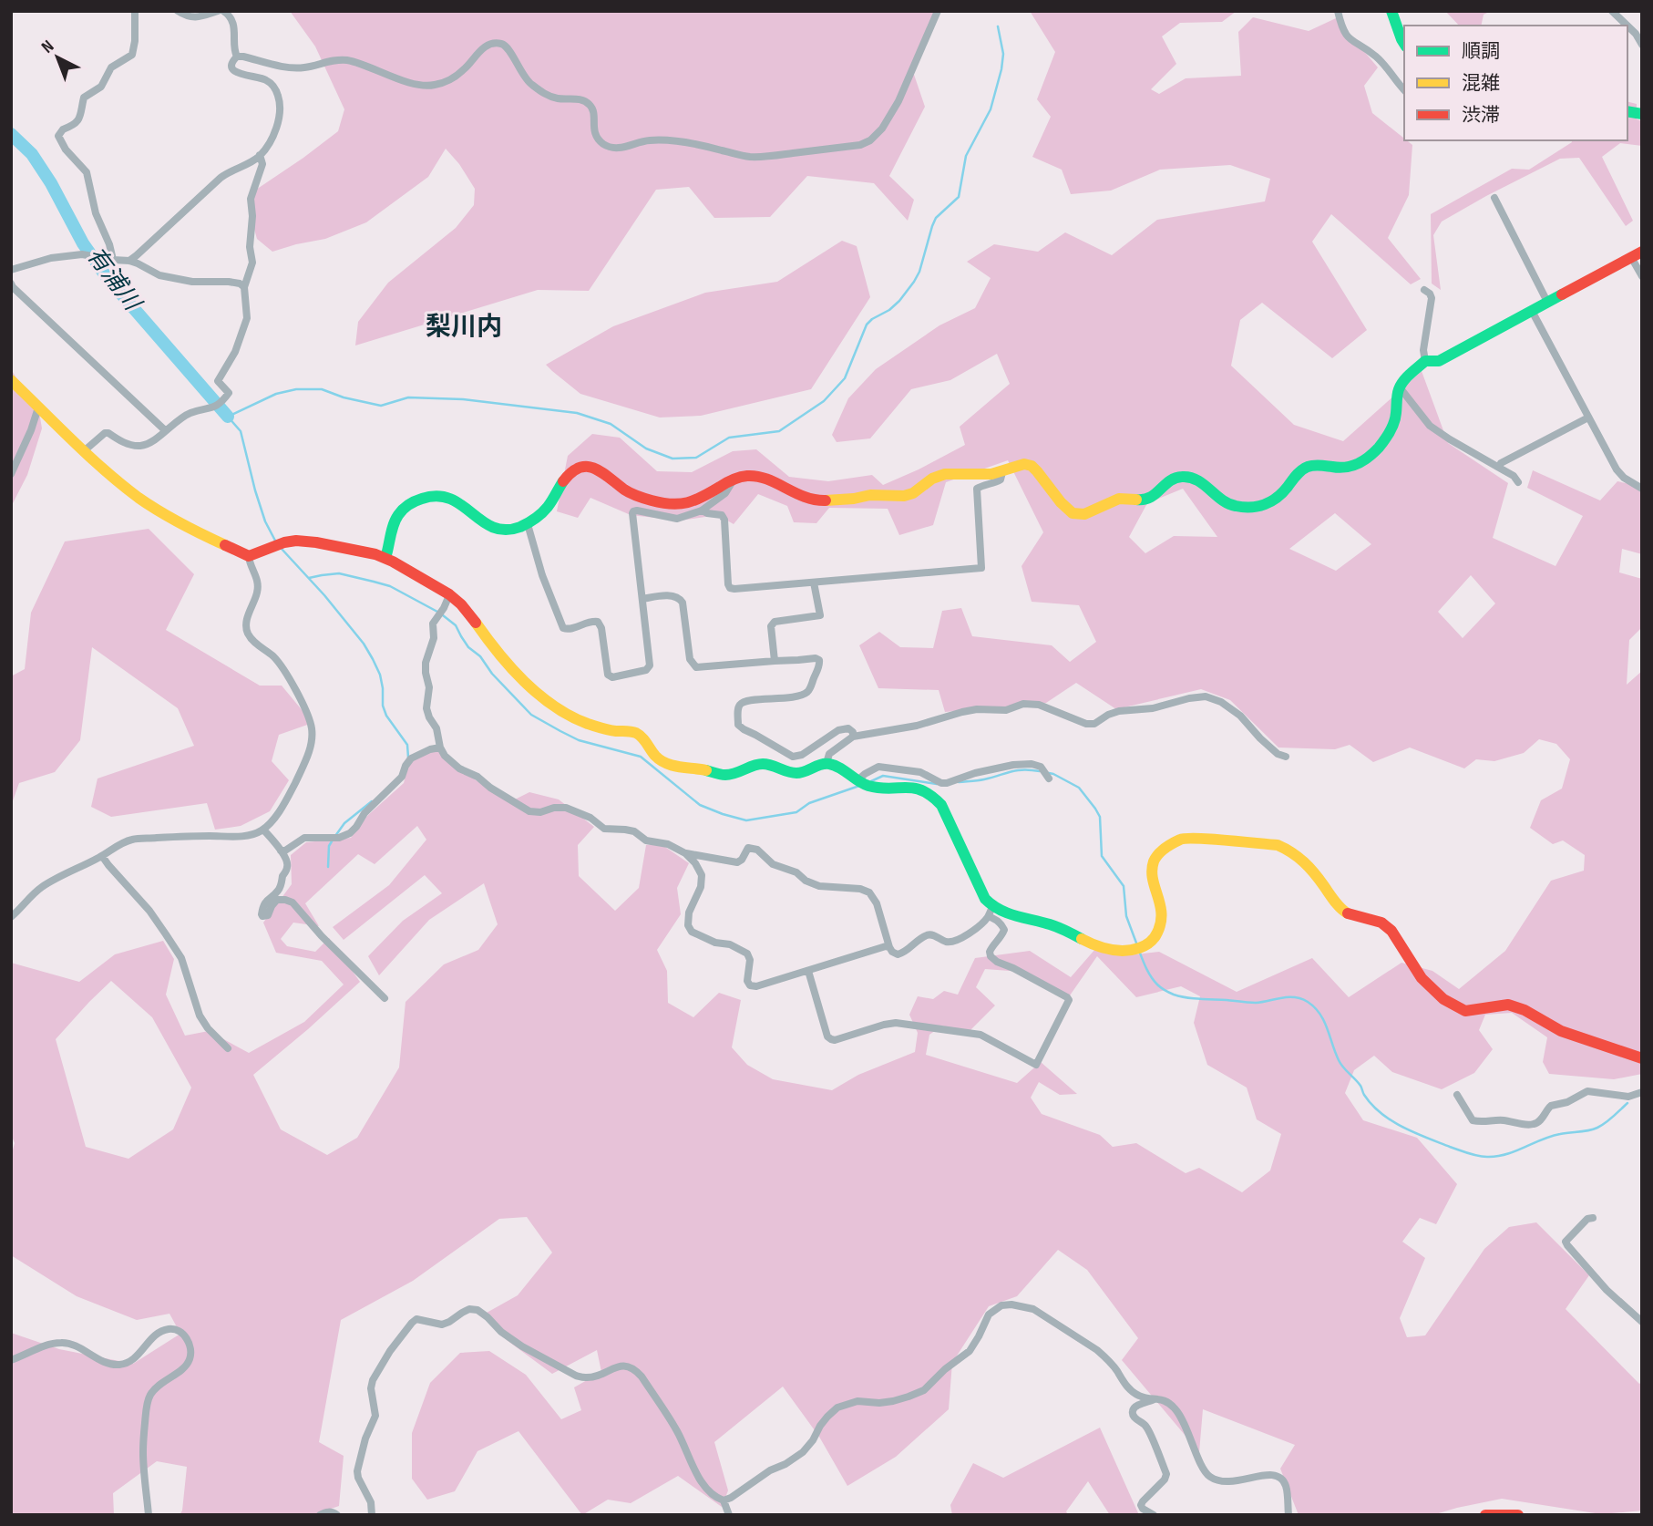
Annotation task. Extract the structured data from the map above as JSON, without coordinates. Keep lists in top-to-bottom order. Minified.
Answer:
{"districts":["梨川内"],"water":["有浦川"],"legend":["順調","混雑","渋滞"],"north":"top left"}
